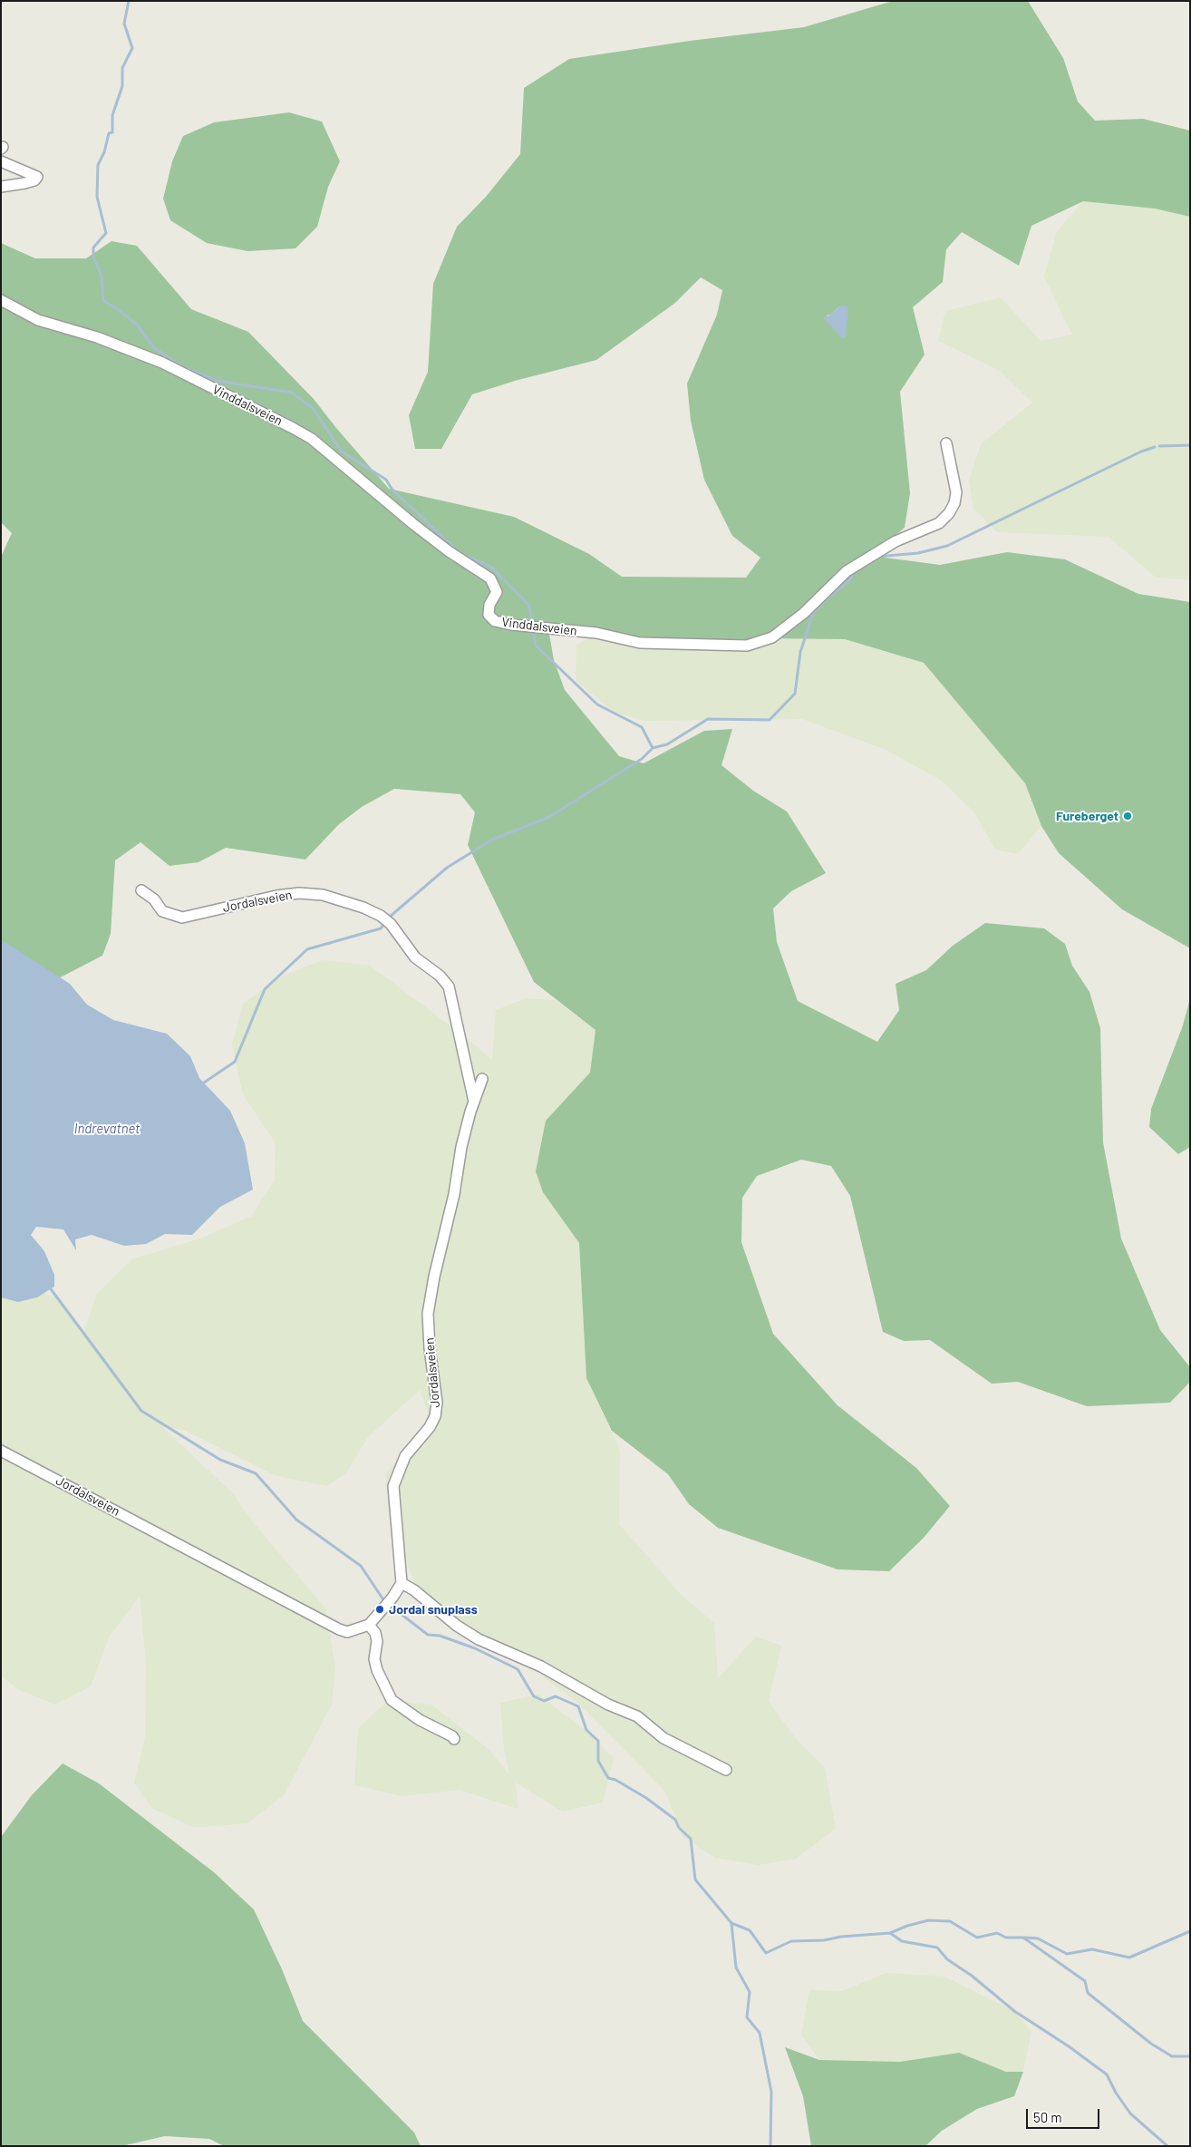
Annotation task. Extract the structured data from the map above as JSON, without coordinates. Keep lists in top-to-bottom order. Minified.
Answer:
{"streets":{"street":["Vinddalsveien","Jordalsveien"]},"water":["Indrevatnet"],"places":["Fureberget","Jordal snuplass"],"scale_bar":"50 m"}
